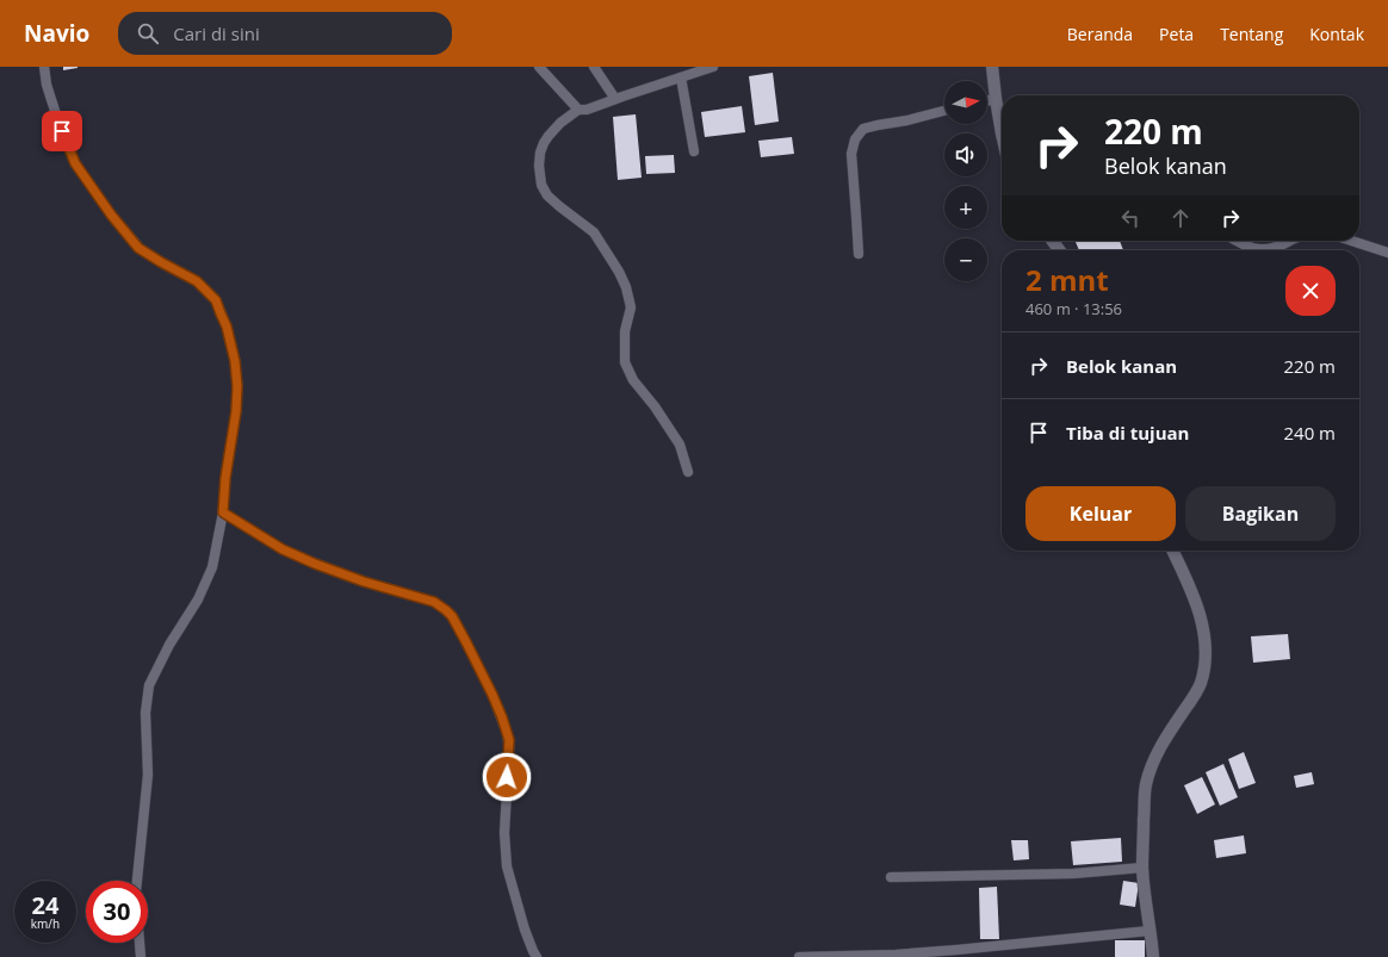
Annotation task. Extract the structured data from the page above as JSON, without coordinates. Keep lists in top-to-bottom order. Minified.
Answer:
{"north":"right","page":{"header":"Navio","search":"Cari di sini","nav":["Beranda","Peta","Tentang","Kontak"],"map_buttons":["+","−"],"turn":["220 m","Belok kanan"],"heading":["2 mnt","460 m · 13:56"],"list":[{"name":"Belok kanan","value":"220 m"},{"name":"Tiba di tujuan","value":"240 m"}],"buttons":["Keluar","Bagikan"],"speed":"24 km/h","limit":"30"}}
